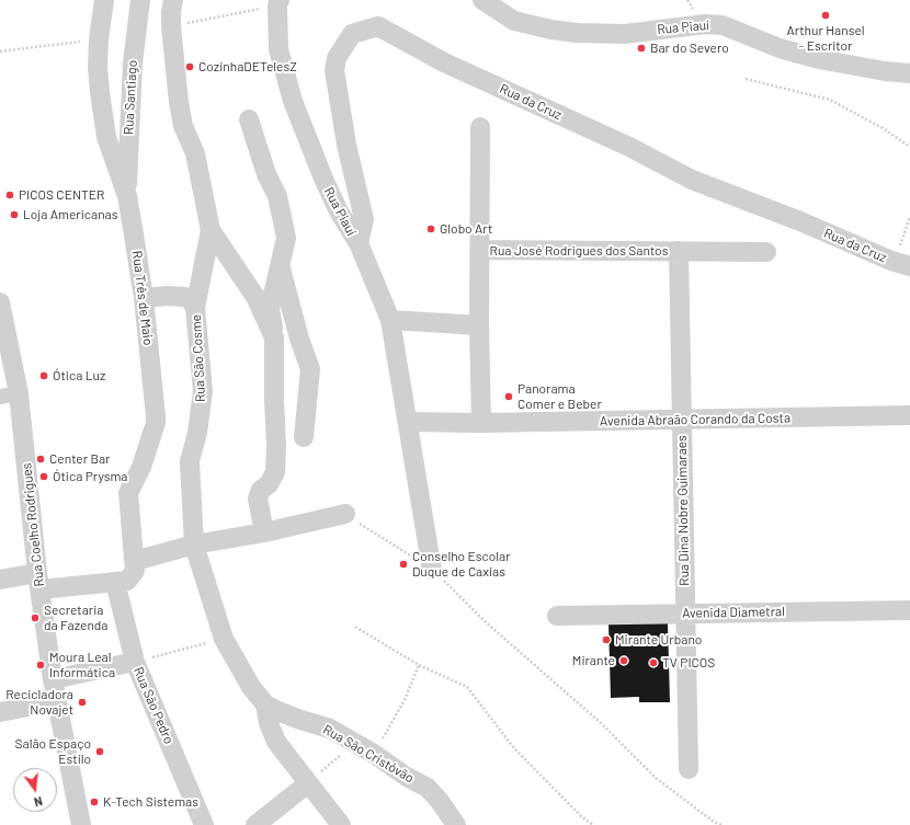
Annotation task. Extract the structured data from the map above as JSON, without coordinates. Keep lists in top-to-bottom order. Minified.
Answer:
{"streets":{"street":["Rua Piauí","Rua Santiago","Rua da Cruz","Rua José Rodrigues dos Santos","Rua Três de Maio","Rua São Cosme","Avenida Abraão Corando da Costa","Rua Dina Nobre Guimaraes","Rua Coelho Rodrigues","Avenida Diametral","Rua São Pedro","Rua São Cristóvão"]},"crossings":[["Rua Piauí","Rua da Cruz"],["Rua Piauí","Avenida Abraão Corando da Costa"],["Rua Santiago","Rua Três de Maio"],["Rua José Rodrigues dos Santos","Rua Dina Nobre Guimaraes"],["Rua Três de Maio","Rua São Pedro"],["Rua São Cosme","Rua São Cristóvão"],["Avenida Abraão Corando da Costa","Rua Dina Nobre Guimaraes"],["Rua Dina Nobre Guimaraes","Avenida Diametral"]],"places":["Arthur Hansel - Escritor","Bar do Severo","CozinhaDETelesZ","PICOS CENTER","Loja Americanas","Globo Art","Ótica Luz","Panorama Comer e Beber","Center Bar","Ótica Prysma","Conselho Escolar Duque de Caxias","Secretaria da Fazenda","Mirante Urbano","Mirante","TV PICOS","Moura Leal Informática","Recicladora Novajet","Salão Espaço Estilo","K-Tech Sistemas"],"north":"bottom"}
